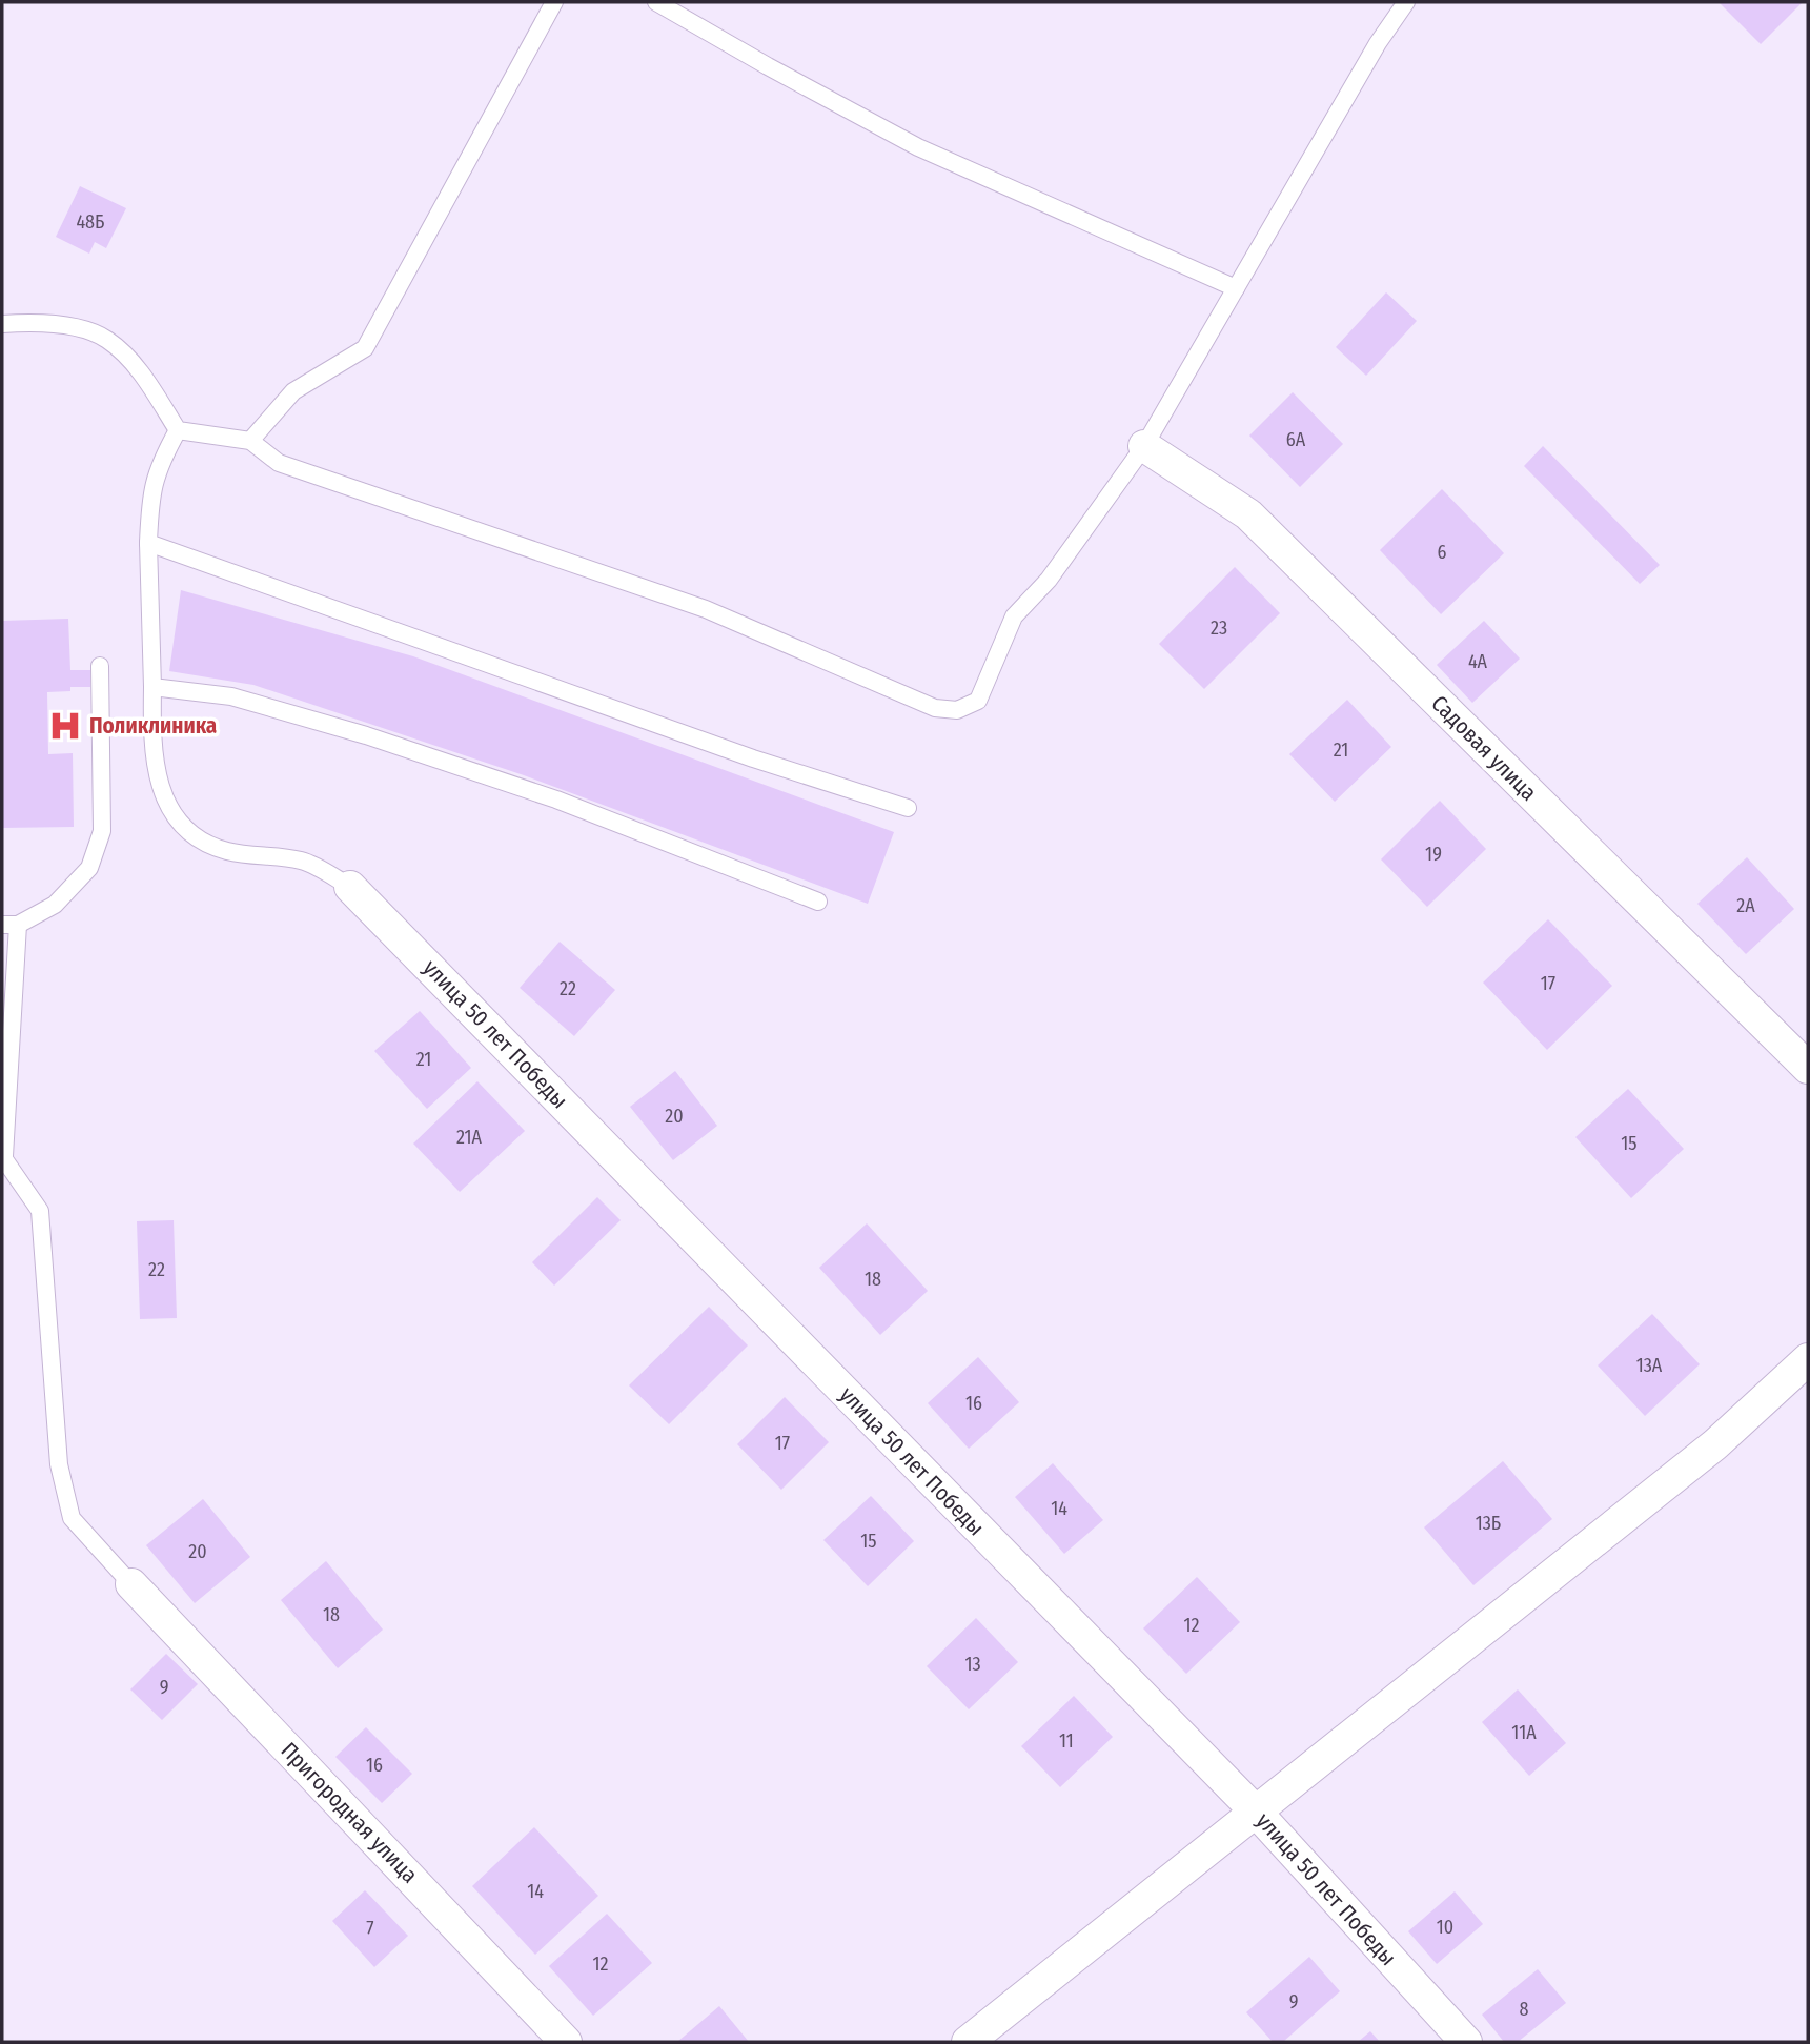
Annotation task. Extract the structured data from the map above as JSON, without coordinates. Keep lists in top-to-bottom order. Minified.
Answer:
{"streets":{"street":["Садовая улица","улица 50 лет Победы","Пригородная улица"]},"places":{"hospital":["Поликлиника"]},"house_numbers":["48Б","6А","6","23","4А","21","19","2А","17","22","21","20","21А","15","22","18","13А","16","17","14","13Б","15","20","18","12","13","9","11А","11","16","14","10","7","12","9","8"]}
